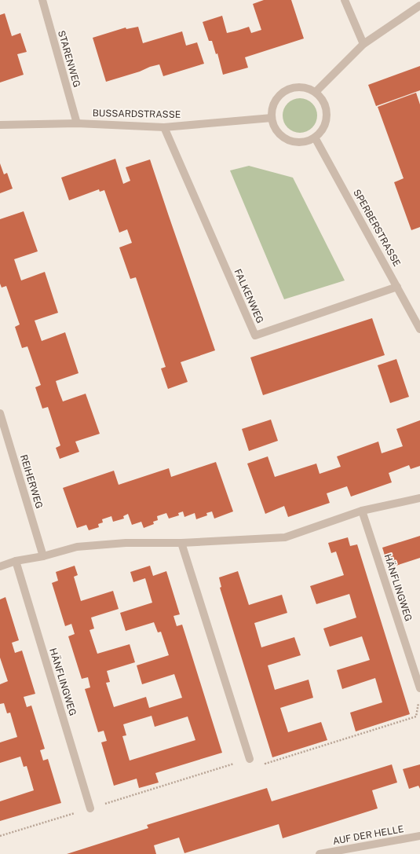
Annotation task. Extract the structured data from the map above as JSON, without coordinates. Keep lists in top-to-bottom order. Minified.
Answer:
{"streets":{"street":["STARENWEG","BUSSARDSTRASSE","SPERBERSTRASSE","FALKENWEG","REIHERWEG","HÄNFLINGWEG","AUF DER HELLE"]},"crossings":[["STARENWEG","BUSSARDSTRASSE"],["BUSSARDSTRASSE","SPERBERSTRASSE"],["BUSSARDSTRASSE","FALKENWEG"],["SPERBERSTRASSE","FALKENWEG"]]}
